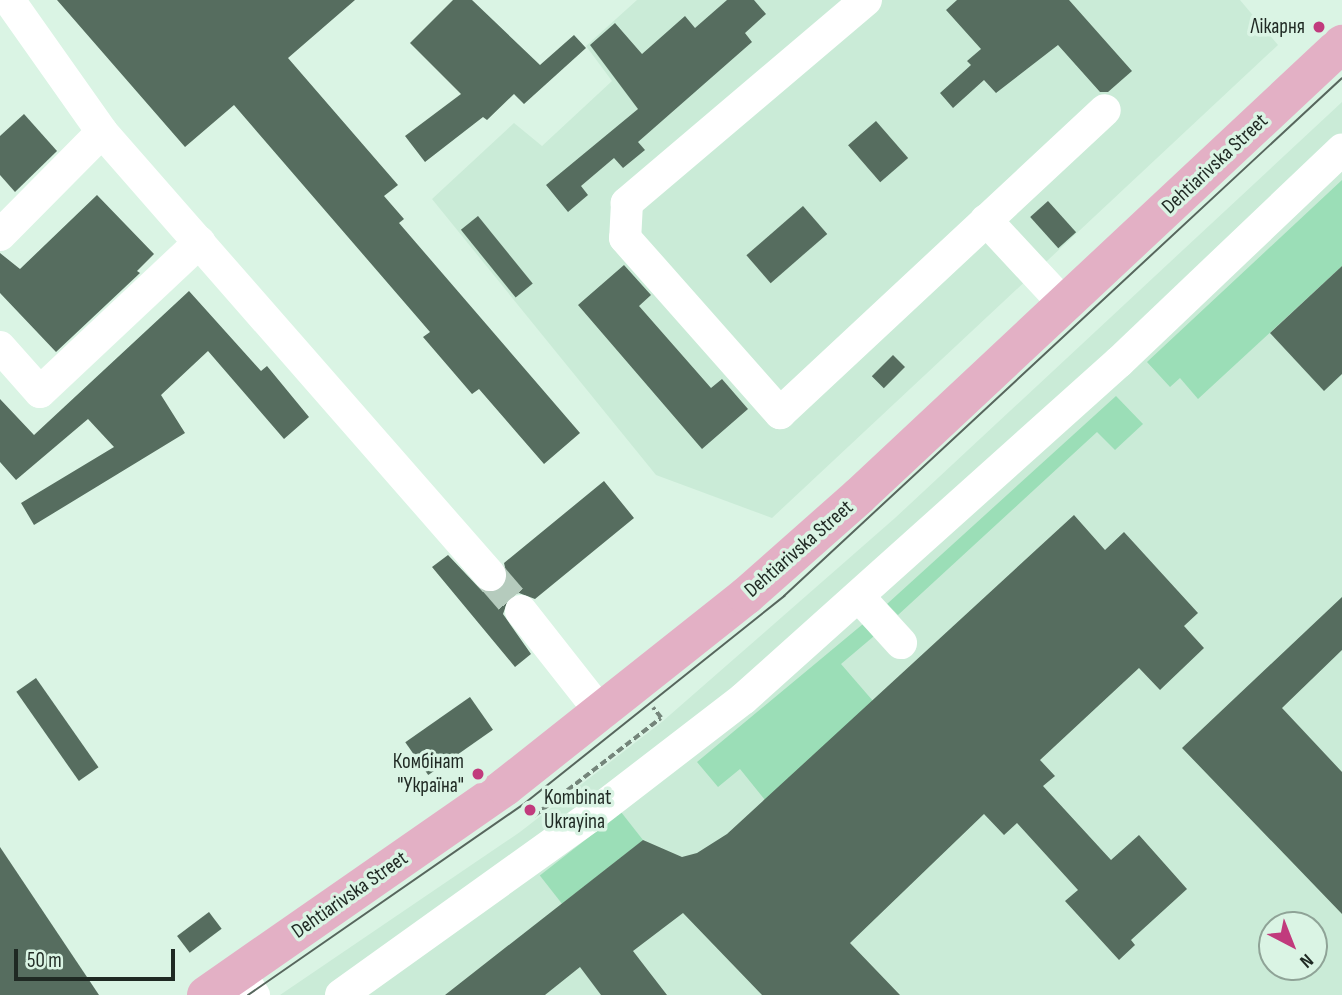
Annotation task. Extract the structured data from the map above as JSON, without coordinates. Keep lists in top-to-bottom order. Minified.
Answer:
{"streets":{"main road":["Dehtiarivska Street"]},"places":["Лікарня","Комбінат \"Україна\"","Kombinat Ukrayina"],"scale_bar":"50 m","north":"bottom right"}
